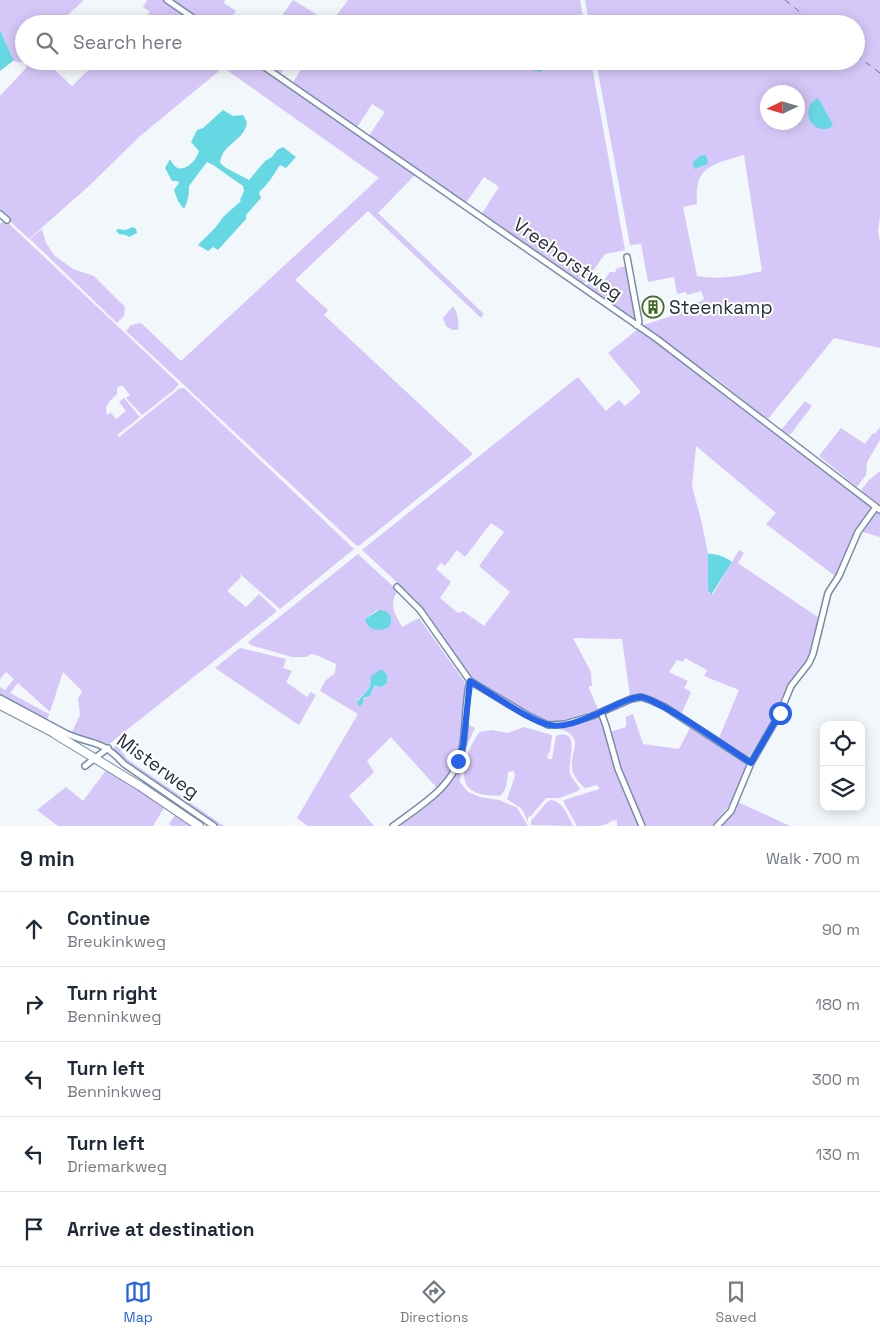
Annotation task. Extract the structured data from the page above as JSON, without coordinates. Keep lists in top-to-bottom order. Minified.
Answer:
{"streets":{"main road":["Misterweg"],"street":["Vreehorstweg"]},"places":{"building":["Steenkamp"]},"north":"left","page":{"search":"Search here","heading":["9 min","Walk · 700 m"],"list":[["Continue","Breukinkweg","90 m"],["Turn right","Benninkweg","180 m"],["Turn left","Benninkweg","300 m"],["Turn left","Driemarkweg","130 m"],"Arrive at destination"],"nav":["Map","Directions","Saved"]}}
